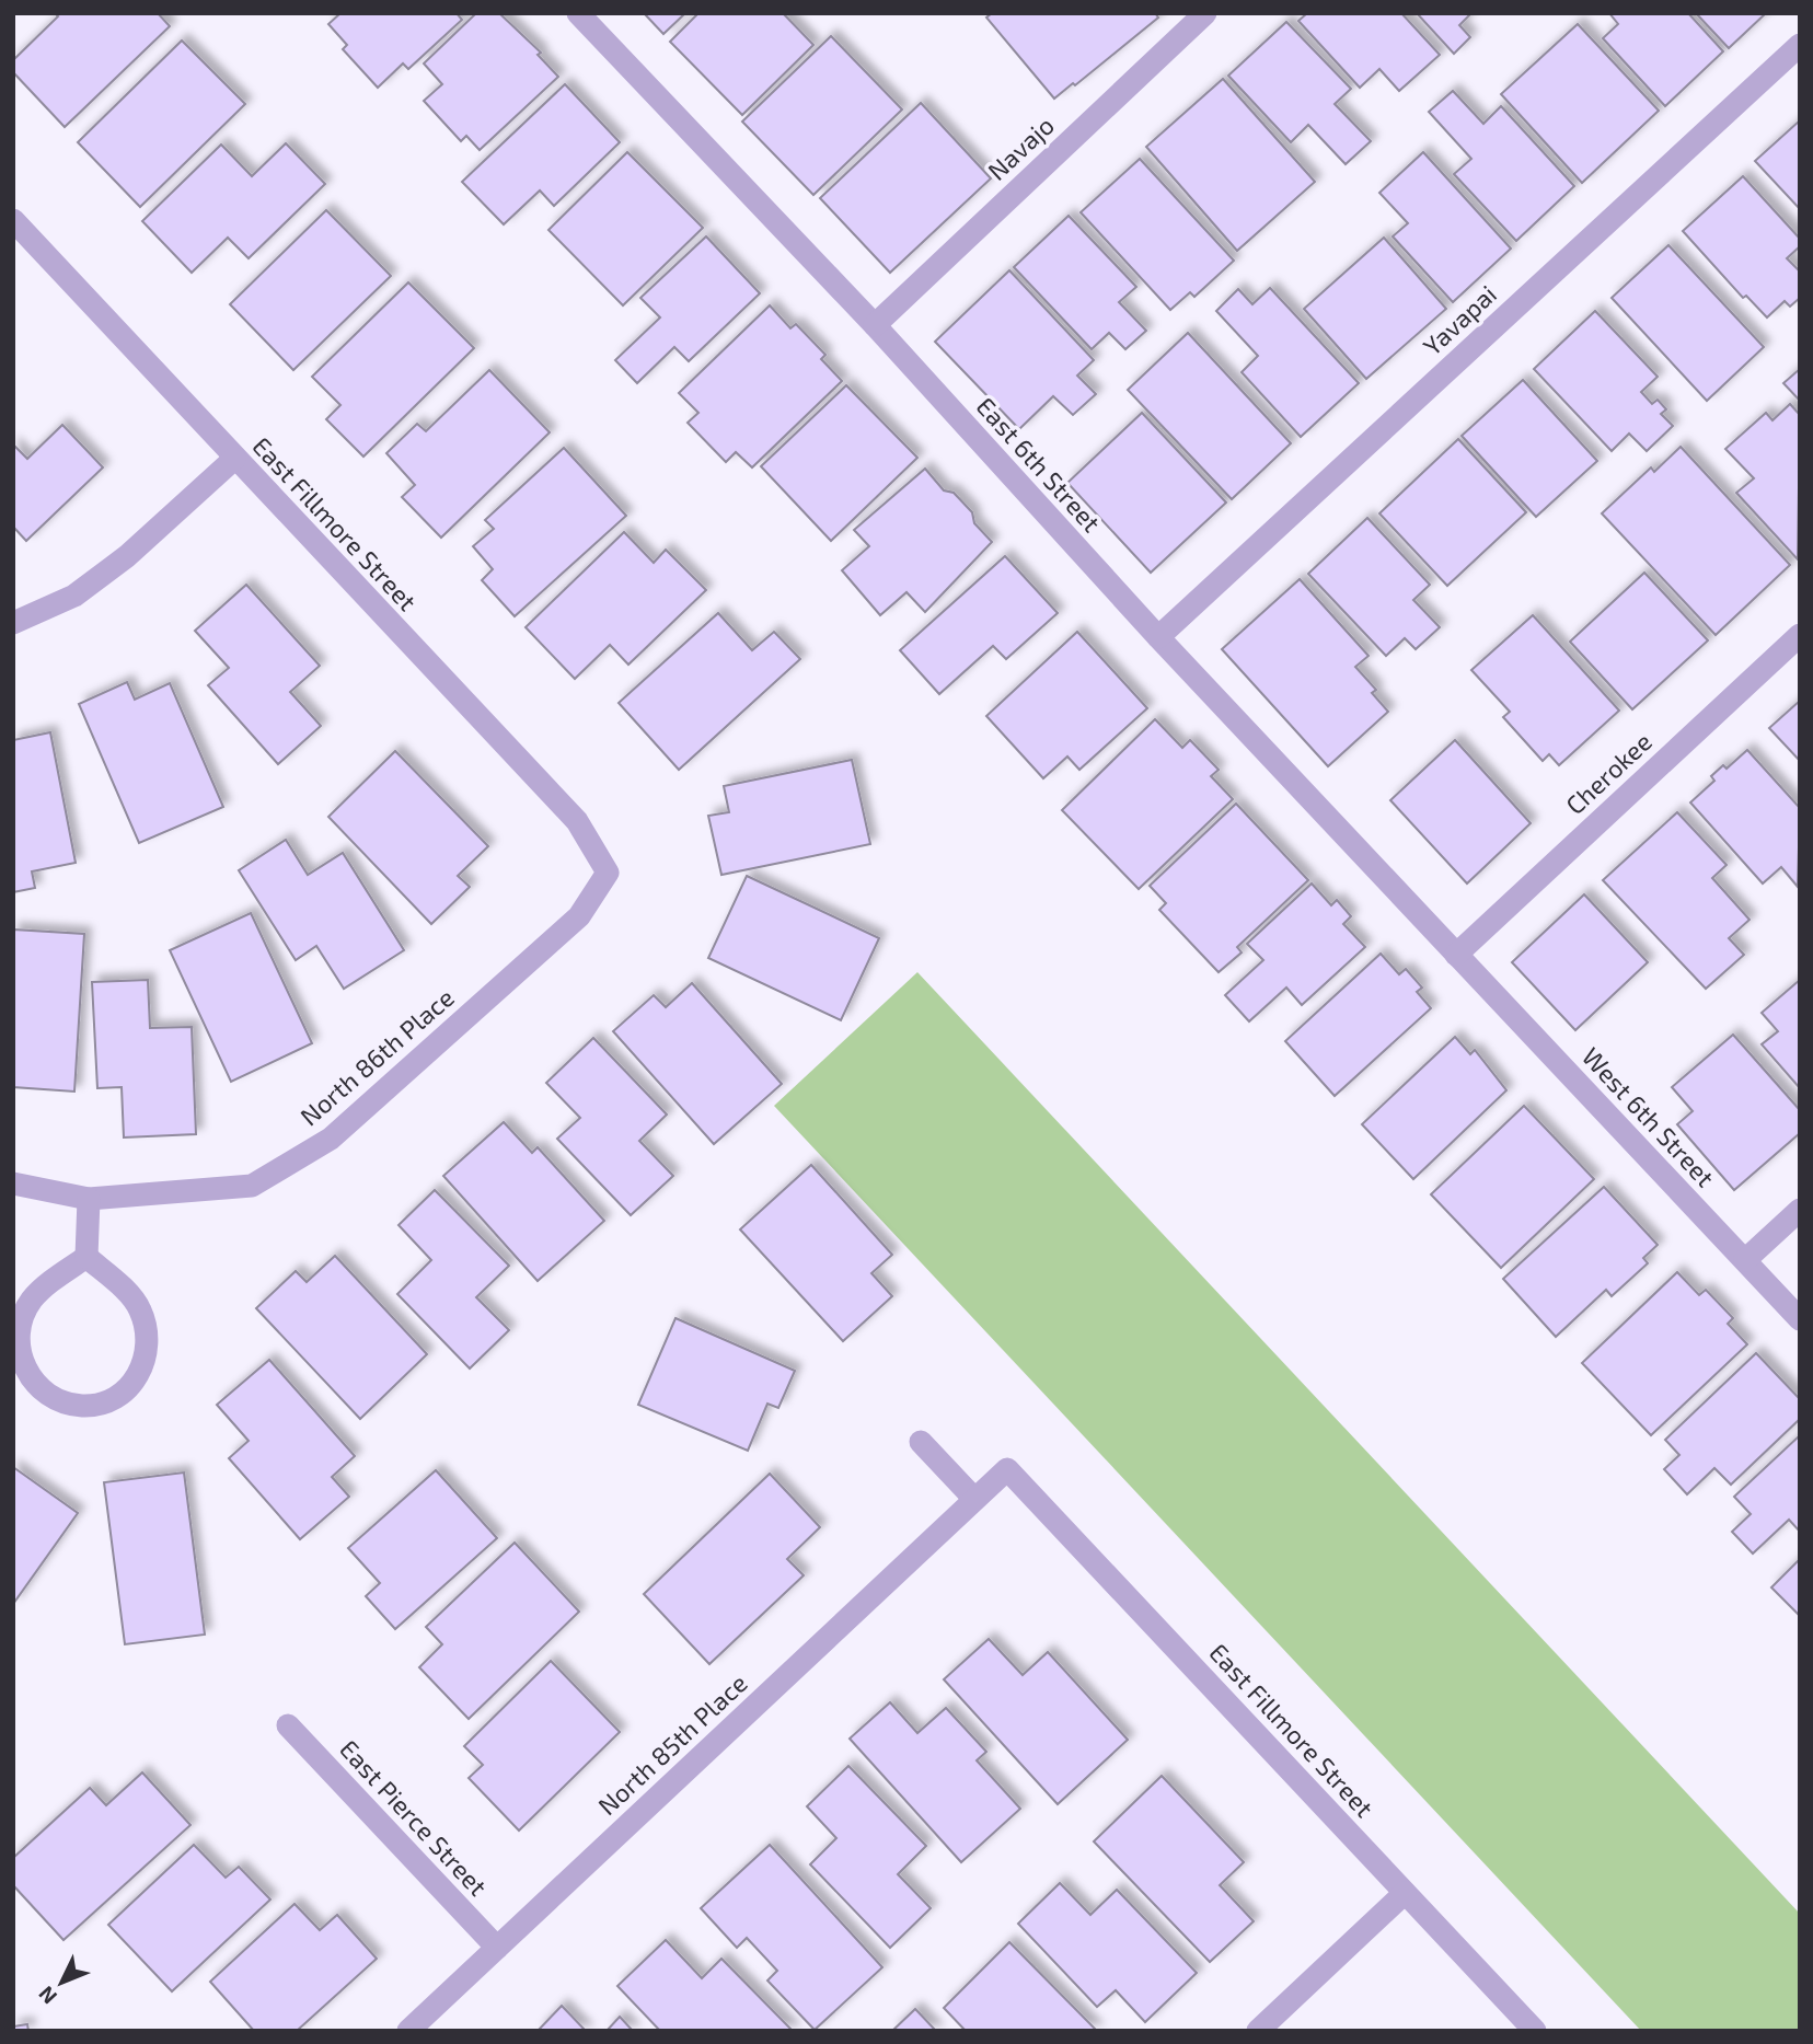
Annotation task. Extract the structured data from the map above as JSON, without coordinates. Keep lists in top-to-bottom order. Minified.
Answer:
{"streets":{"street":["Navajo","Yavapai","East 6th Street","East Fillmore Street","Cherokee","North 86th Place","West 6th Street","North 85th Place","East Pierce Street"]},"crossings":[["Navajo","East 6th Street"],["Yavapai","East 6th Street"],["East 6th Street","Cherokee"],["East 6th Street","West 6th Street"],["East Fillmore Street","North 86th Place"],["East Fillmore Street","North 85th Place"],["Cherokee","West 6th Street"],["North 85th Place","East Pierce Street"]],"north":"bottom left"}
